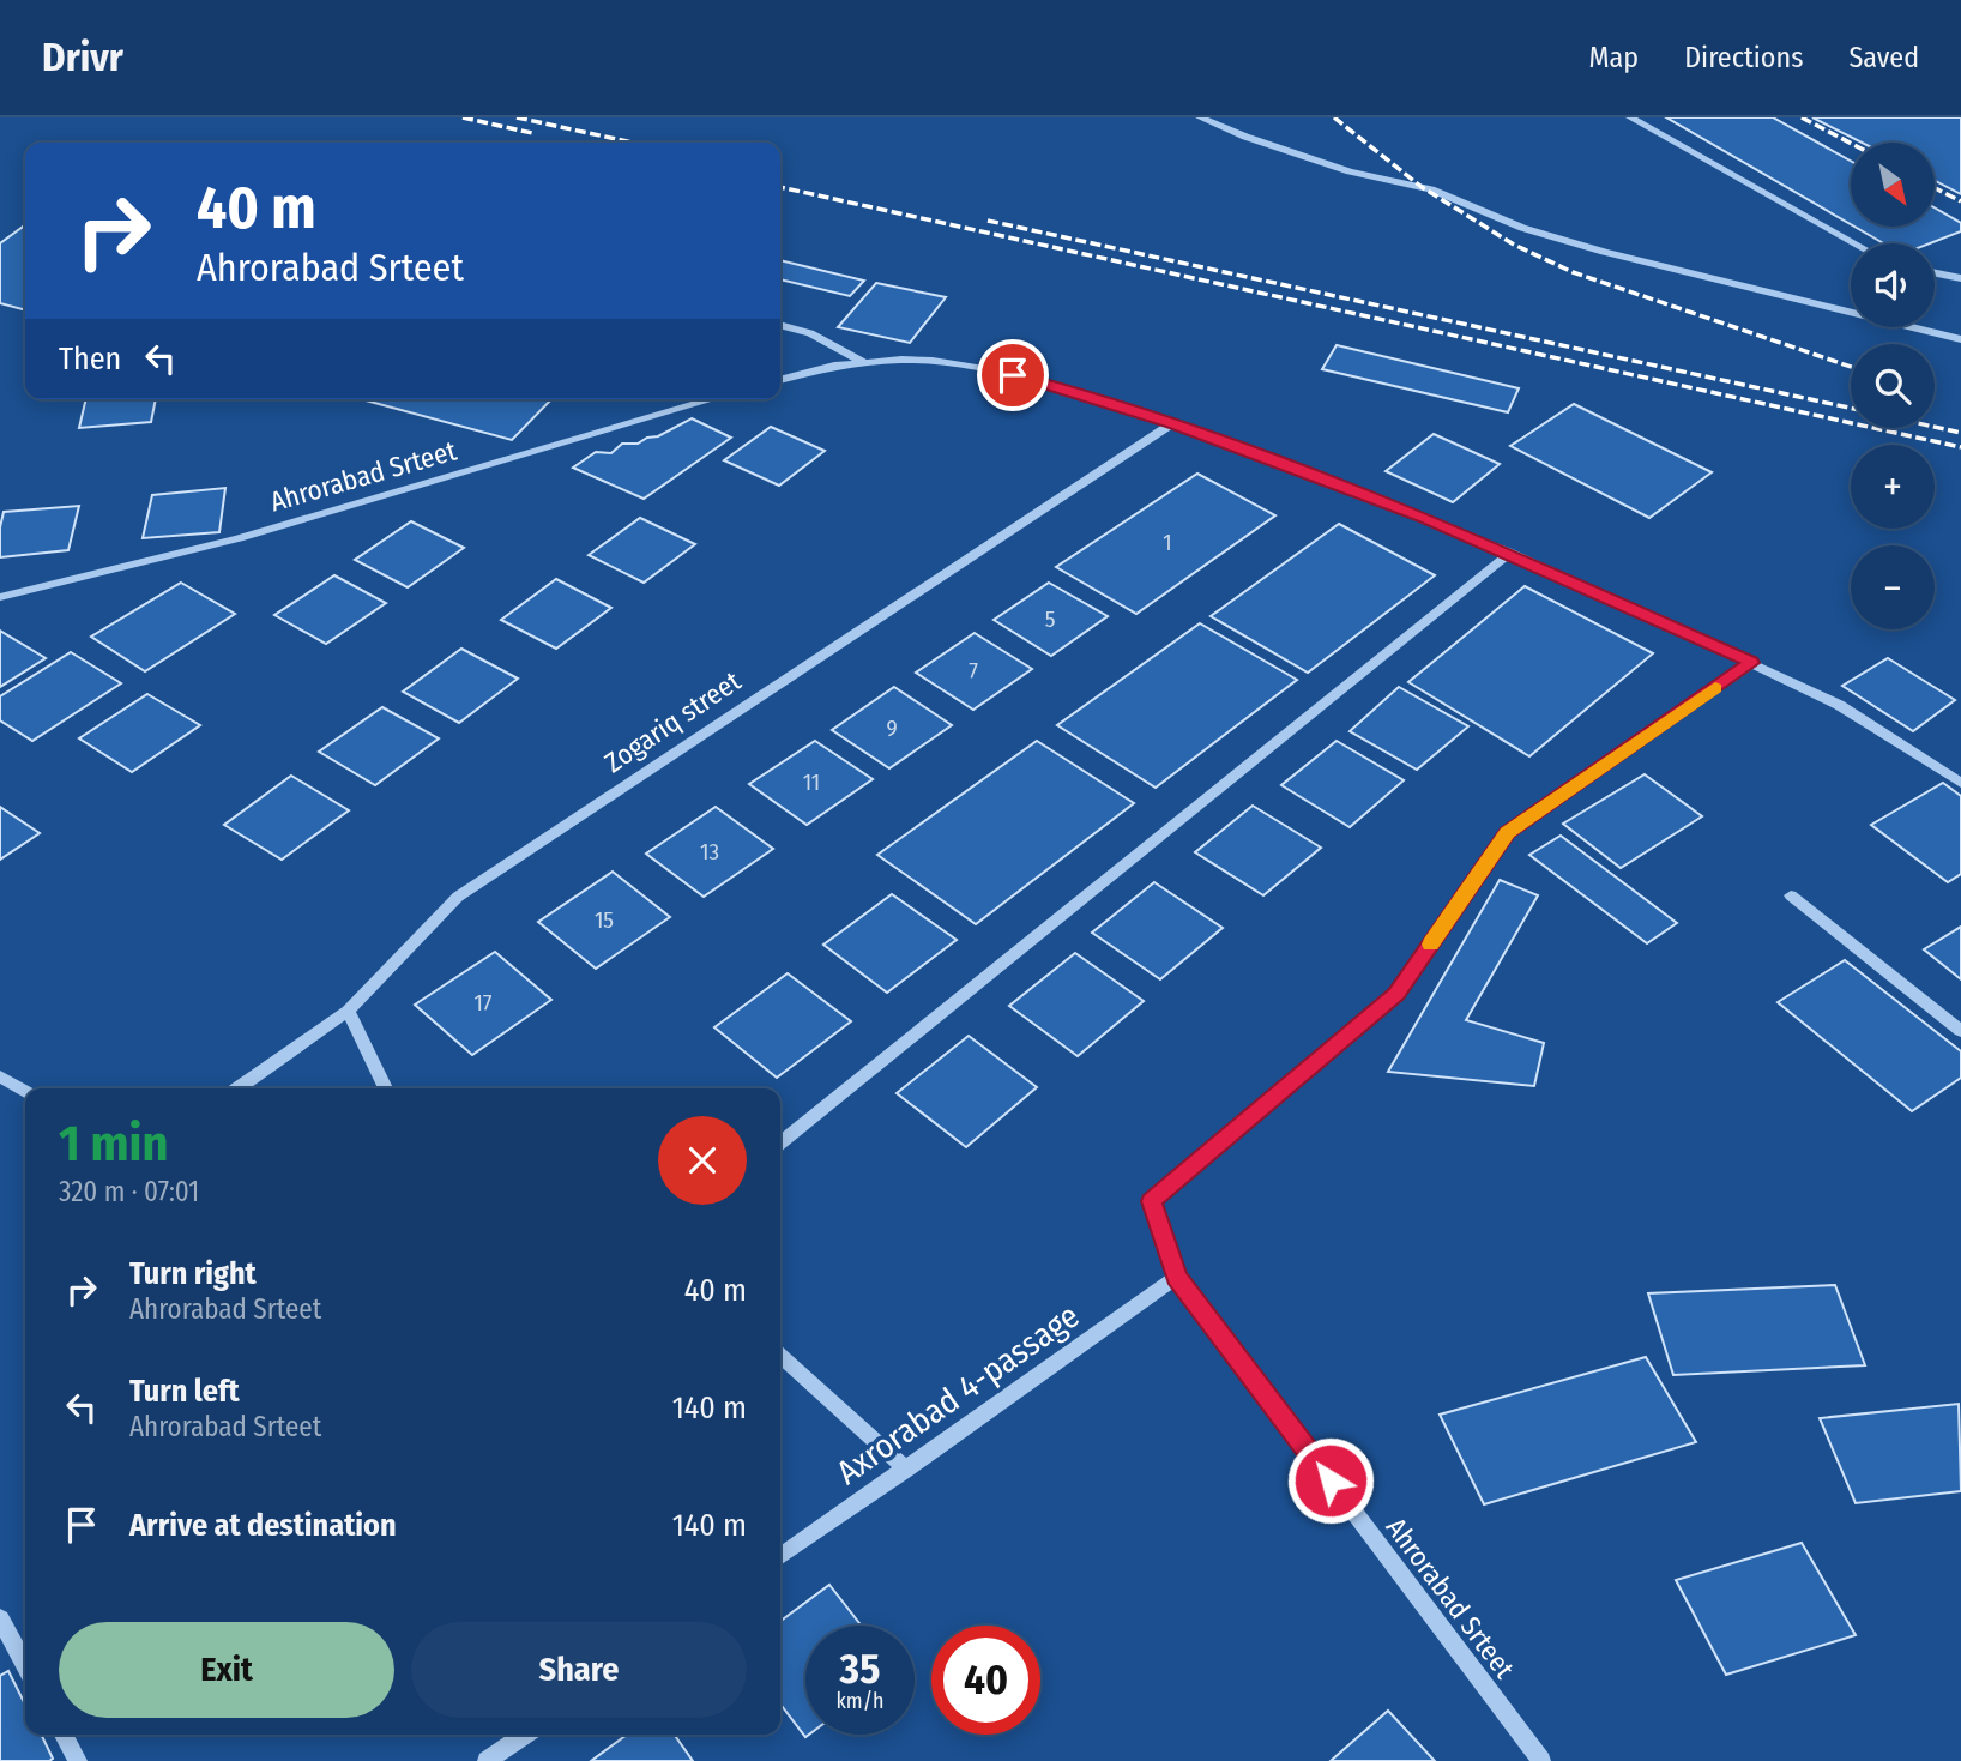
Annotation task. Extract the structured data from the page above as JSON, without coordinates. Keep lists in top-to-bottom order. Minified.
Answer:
{"streets":{"street":["Ahrorabad Srteet","Zogariq street","Axrorabad 4-passage"]},"crossings":[["Ahrorabad Srteet","Axrorabad 4-passage"]],"house_numbers":["1","5","7","9","11","13","15","17"],"north":"bottom right","page":{"header":"Drivr","nav":["Map","Directions","Saved"],"map_buttons":["+","−"],"turn":["40 m","Ahrorabad Srteet"],"then":"Then","heading":["1 min","320 m · 07:01"],"list":[{"name":"Turn right","note":"Ahrorabad Srteet","value":"40 m"},{"name":"Turn left","note":"Ahrorabad Srteet","value":"140 m"},{"name":"Arrive at destination","value":"140 m"}],"buttons":["Exit","Share"],"speed":"35 km/h","limit":"40"}}
